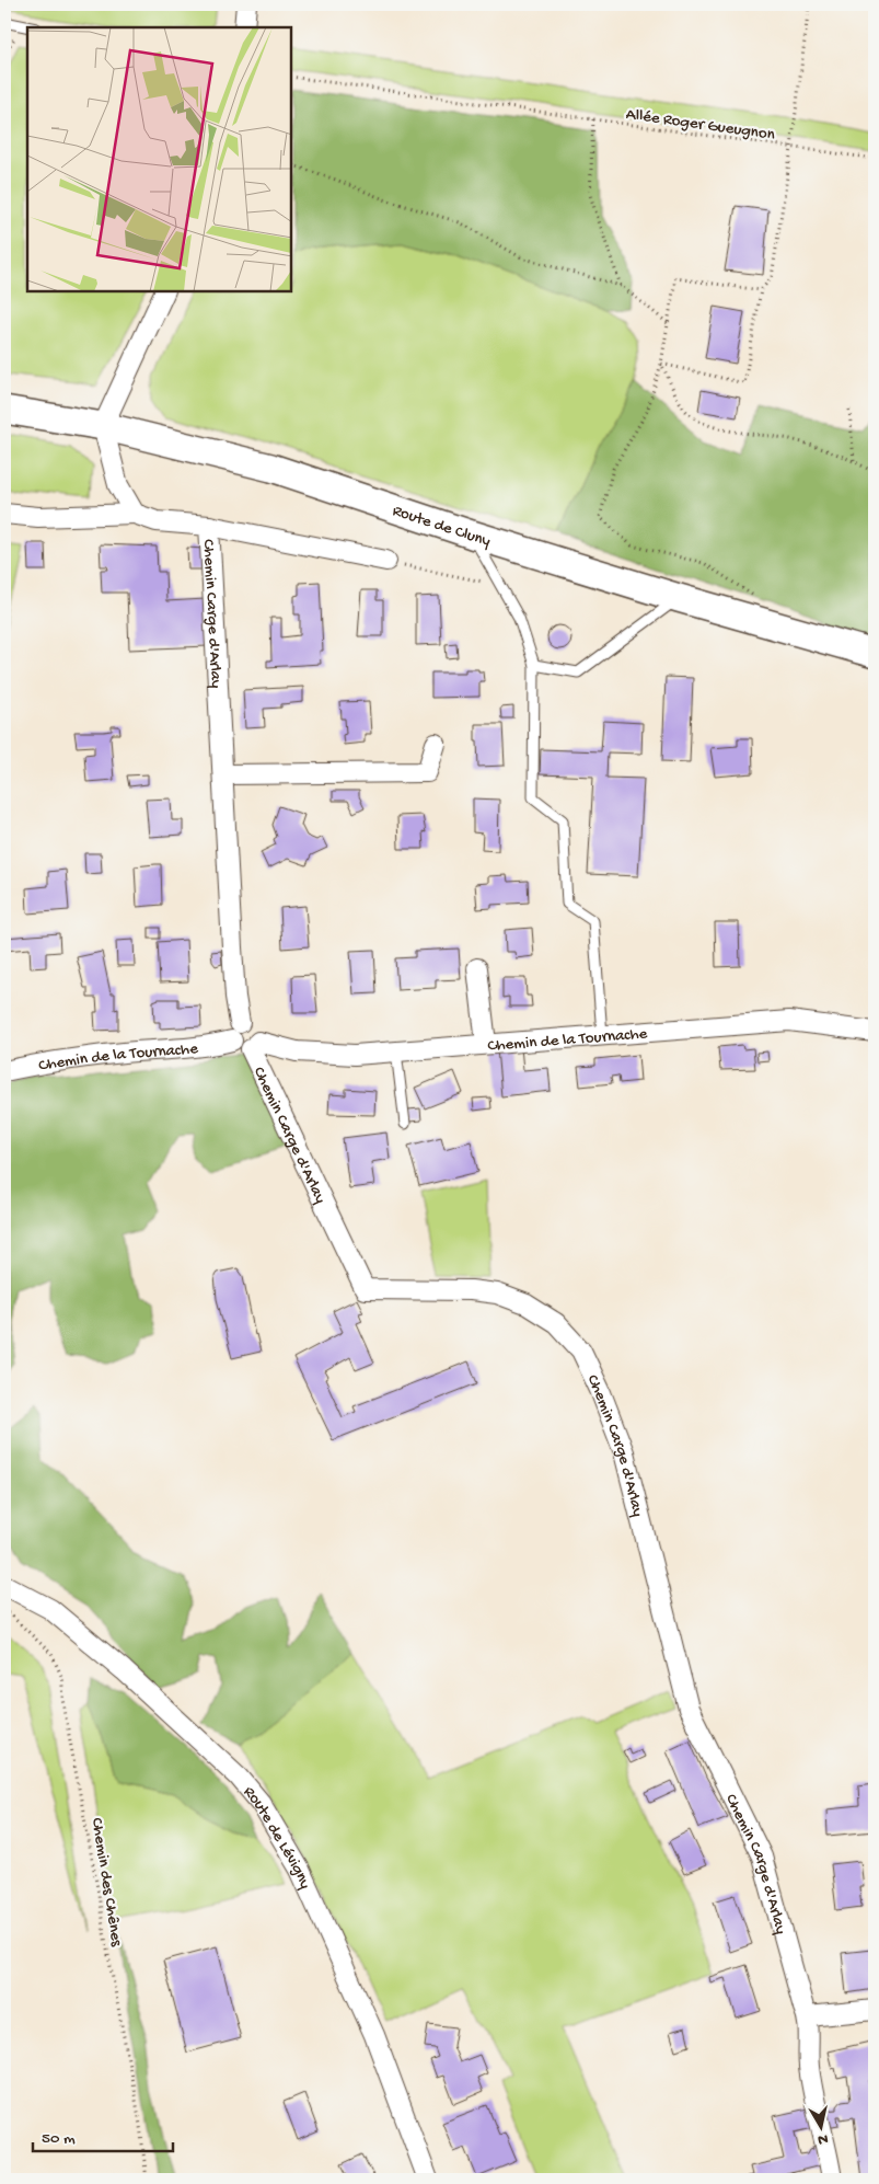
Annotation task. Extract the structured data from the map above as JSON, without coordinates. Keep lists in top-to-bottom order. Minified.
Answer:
{"streets":{"main road":["Route de Cluny"],"street":["Chemin Carge d'Arlay","Chemin de la Tournache","Route de Lévigny"],"path":["Allée Roger Gueugnon","Chemin des Chênes"]},"crossings":[["Chemin Carge d'Arlay","Chemin de la Tournache"]],"scale_bar":"50 m","north":"bottom"}
